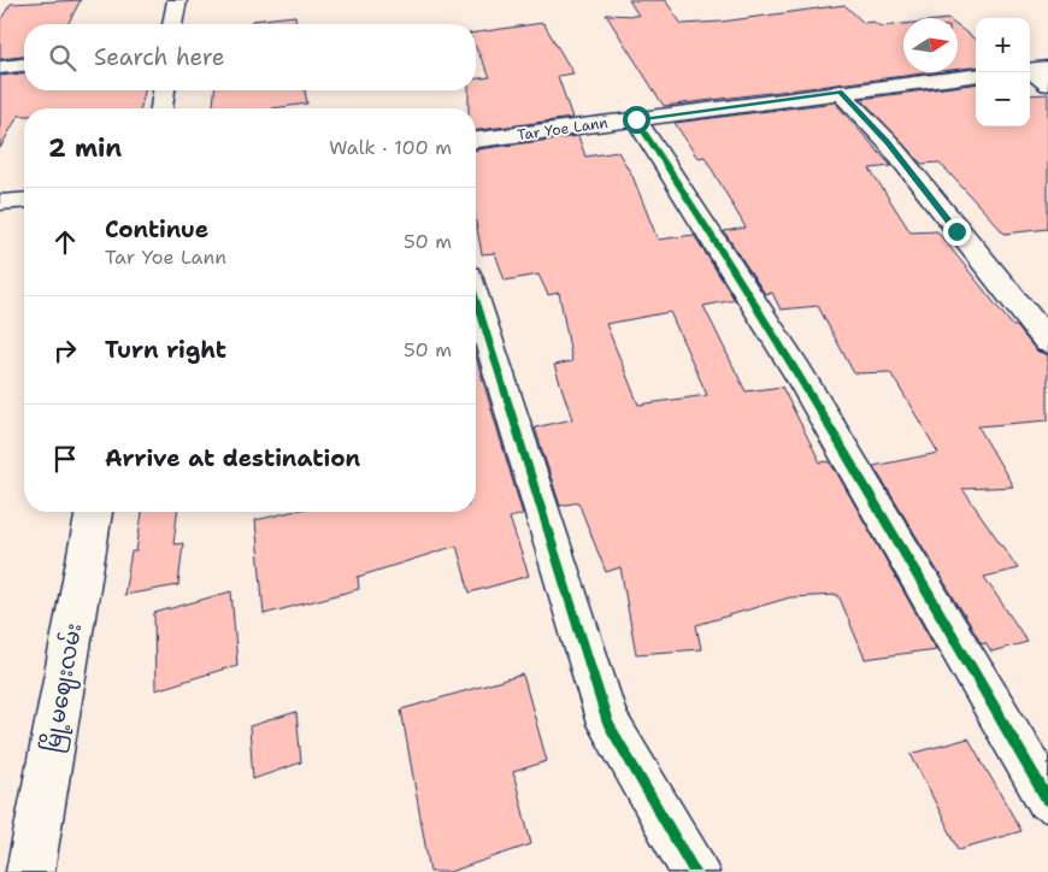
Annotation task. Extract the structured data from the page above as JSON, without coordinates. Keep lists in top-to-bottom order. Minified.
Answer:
{"streets":{"street":["Tar Yoe Lann","မြို့မဈေးလမ်း"]},"north":"right","page":{"map_buttons":["+","−"],"search":"Search here","heading":["2 min","Walk · 100 m"],"list":[["Continue","Tar Yoe Lann","50 m"],["Turn right","50 m"],"Arrive at destination"]}}
